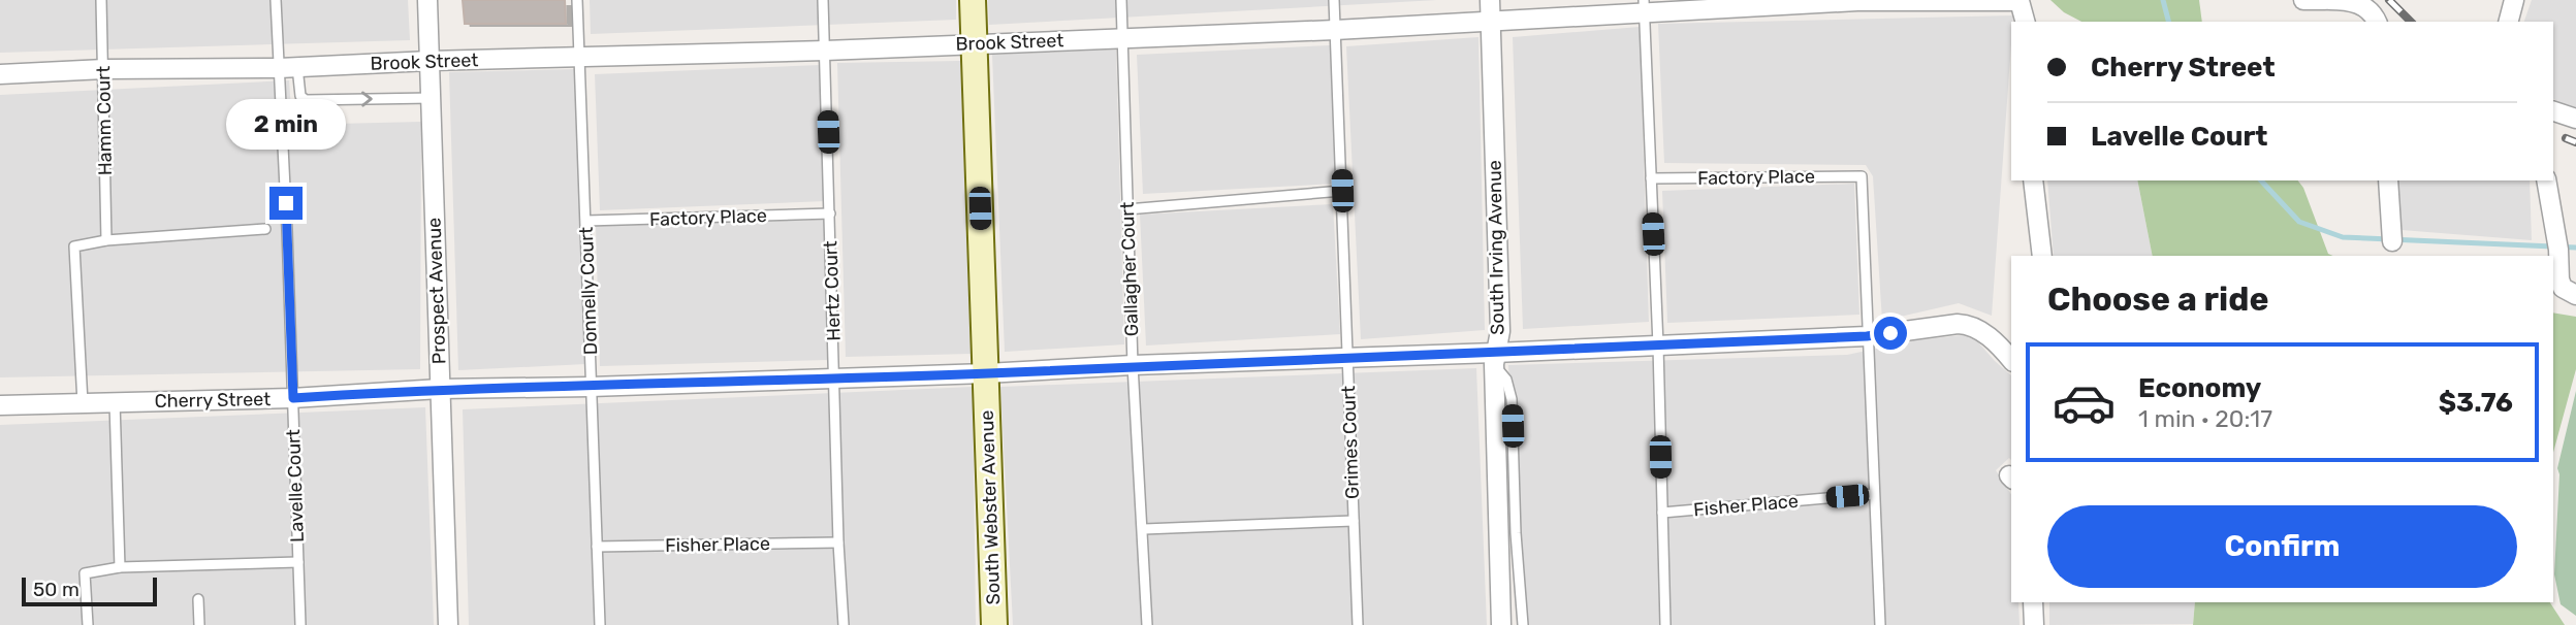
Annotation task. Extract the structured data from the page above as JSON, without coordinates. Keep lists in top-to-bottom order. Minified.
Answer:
{"streets":{"street":["Brook Street","South Irving Avenue","Prospect Avenue","Cherry Street","South Webster Avenue"],"lane":["Hamm Court","Factory Place","Gallagher Court","Donnelly Court","Hertz Court","Grimes Court","Lavelle Court","Fisher Place"]},"crossings":[["Brook Street","Hamm Court"],["Brook Street","South Irving Avenue"],["Brook Street","Gallagher Court"],["Brook Street","Prospect Avenue"],["Brook Street","Donnelly Court"],["Brook Street","Hertz Court"],["Brook Street","Grimes Court"],["Brook Street","Lavelle Court"],["Brook Street","South Webster Avenue"],["Factory Place","Donnelly Court"],["Factory Place","Hertz Court"],["Factory Place","Cherry Street"],["South Irving Avenue","Cherry Street"],["Gallagher Court","Cherry Street"],["Prospect Avenue","Cherry Street"],["Donnelly Court","Cherry Street"],["Donnelly Court","Fisher Place"],["Hertz Court","Cherry Street"],["Hertz Court","Fisher Place"],["Cherry Street","Grimes Court"],["Cherry Street","Lavelle Court"],["Cherry Street","South Webster Avenue"]],"scale_bar":"50 m","page":{"banner":["Cherry Street","Lavelle Court"],"bubble":"2 min","heading":"Choose a ride","list":[{"name":"Economy","note":"1 min · 20:17","value":"$3.76"}],"buttons":"Confirm","scale":"50 m"}}
